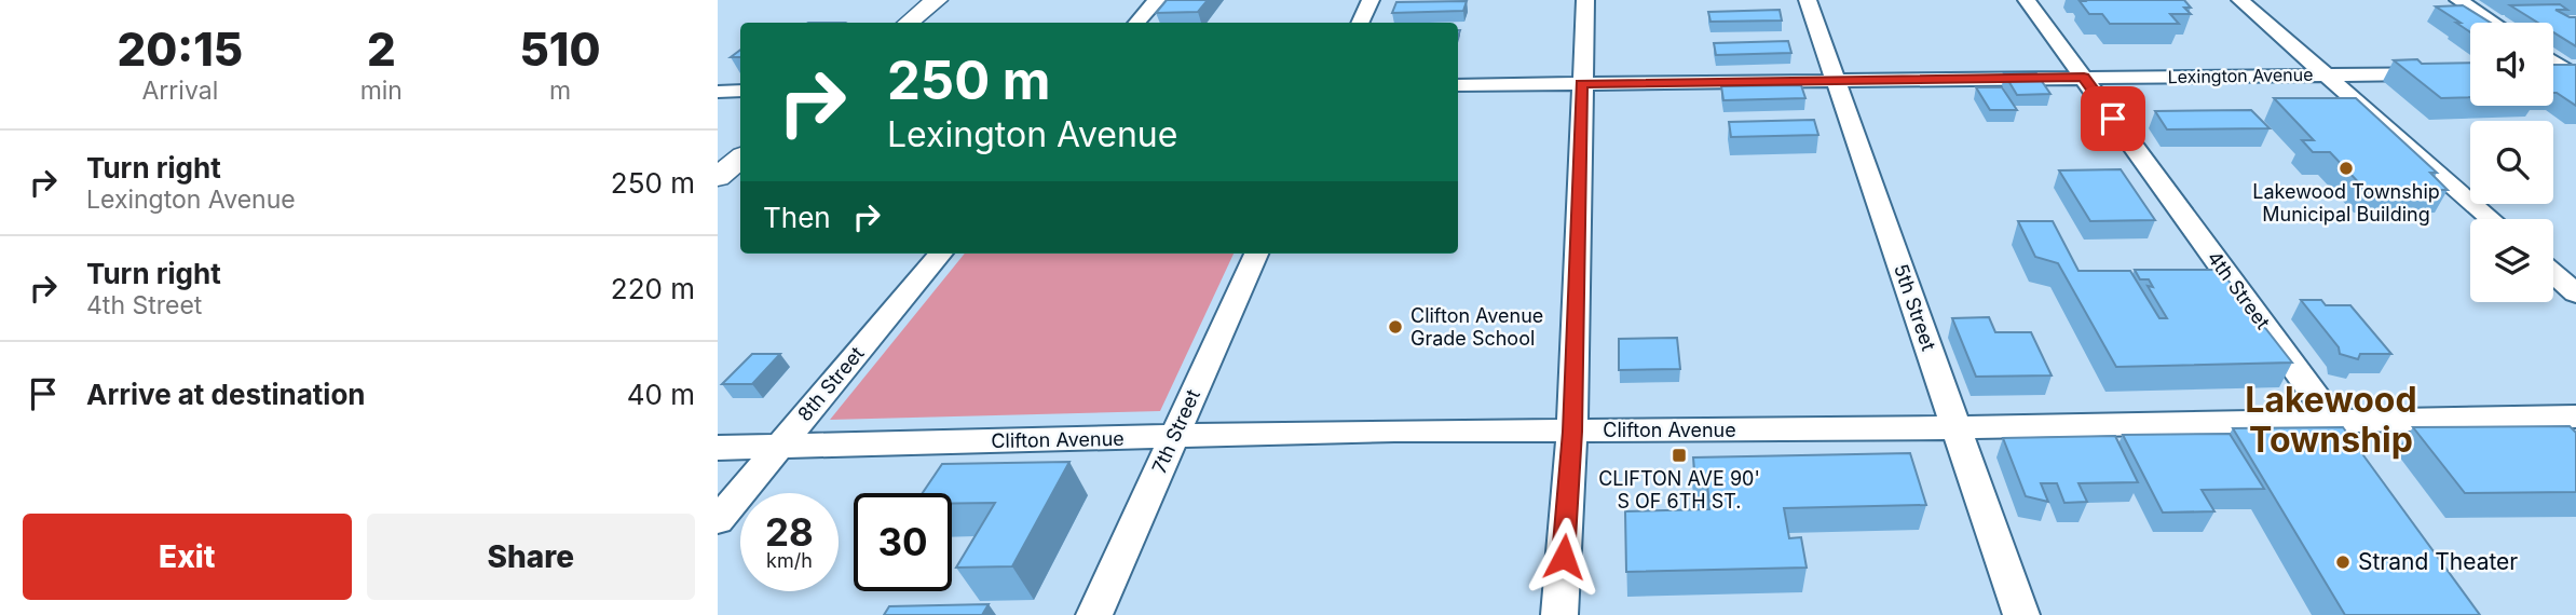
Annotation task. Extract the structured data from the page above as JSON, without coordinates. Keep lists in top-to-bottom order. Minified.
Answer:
{"streets":{"street":["Lexington Avenue","4th Street","5th Street","8th Street","Clifton Avenue","7th Street"]},"crossings":[["Lexington Avenue","4th Street"],["Lexington Avenue","5th Street"],["4th Street","Clifton Avenue"],["5th Street","Clifton Avenue"],["8th Street","Clifton Avenue"],["Clifton Avenue","7th Street"]],"districts":["Lakewood Township"],"places":{"other":["Lakewood Township Municipal Building","Clifton Avenue Grade School","Strand Theater"],"transit":["CLIFTON AVE 90' S OF 6TH ST."]},"page":{"eta":["20:15","Arrival","2","min","510","m"],"turn":["250 m","Lexington Avenue"],"list":[{"name":"Turn right","note":"Lexington Avenue","value":"250 m"},{"name":"Turn right","note":"4th Street","value":"220 m"},{"name":"Arrive at destination","value":"40 m"}],"then":"Then","speed":"28 km/h","limit":"30","buttons":["Exit","Share"]}}
